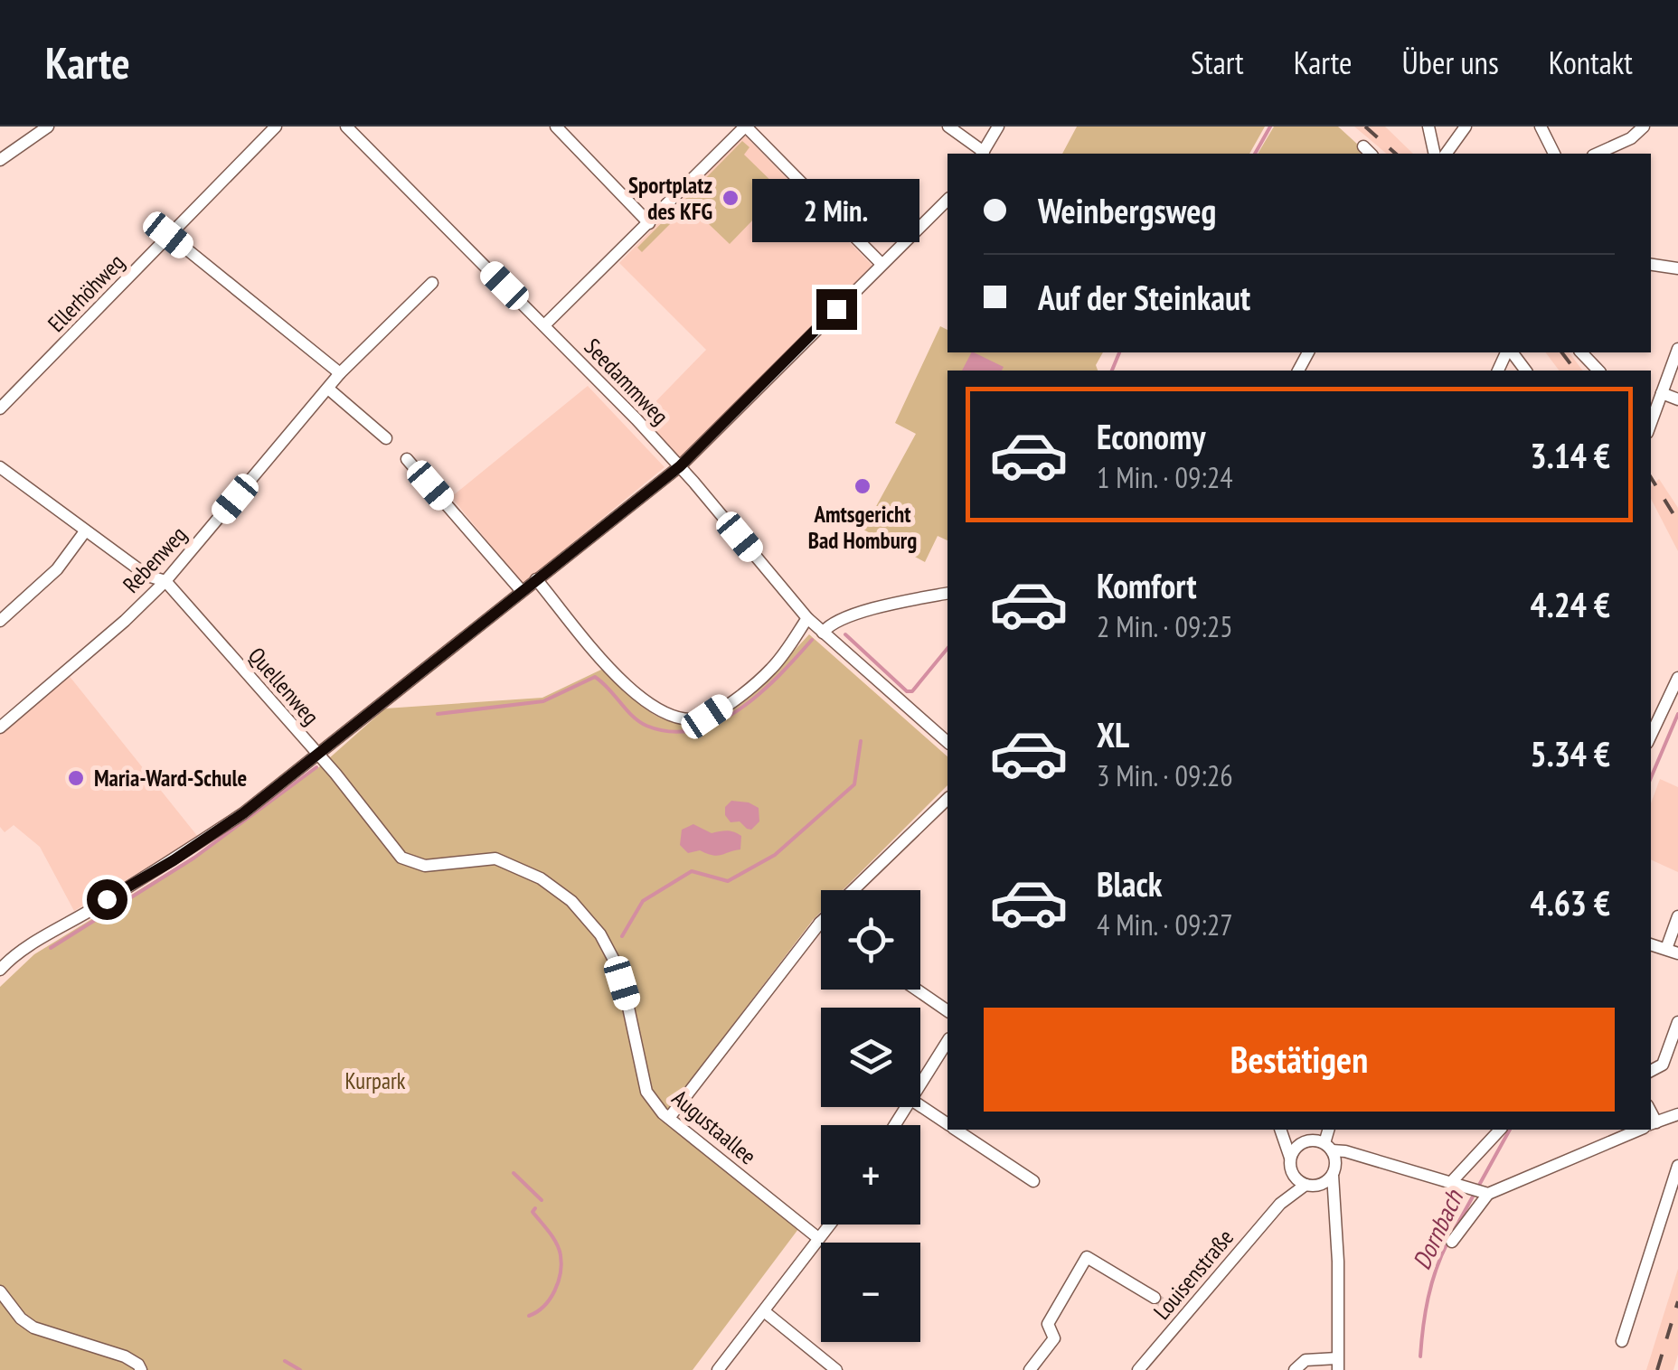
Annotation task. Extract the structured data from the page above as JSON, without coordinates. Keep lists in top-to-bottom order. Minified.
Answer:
{"streets":{"street":["Ellerhöhweg","Seedammweg","Rebenweg","Quellenweg","Augustaallee","Louisenstraße"]},"crossings":[["Rebenweg","Quellenweg"],["Quellenweg","Augustaallee"]],"water":["Dornbach"],"parks":["Kurpark"],"places":["Sportplatz des KFG","Amtsgericht Bad Homburg","Maria-Ward-Schule"],"page":{"header":"Karte","nav":["Start","Karte","Über uns","Kontakt"],"banner":["Weinbergsweg","Auf der Steinkaut"],"bubble":"2 Min.","list":[{"name":"Economy","note":"1 Min. · 09:24","value":"3.14 €"},{"name":"Komfort","note":"2 Min. · 09:25","value":"4.24 €"},{"name":"XL","note":"3 Min. · 09:26","value":"5.34 €"},{"name":"Black","note":"4 Min. · 09:27","value":"4.63 €"}],"map_buttons":["+","−"],"buttons":"Bestätigen"}}
